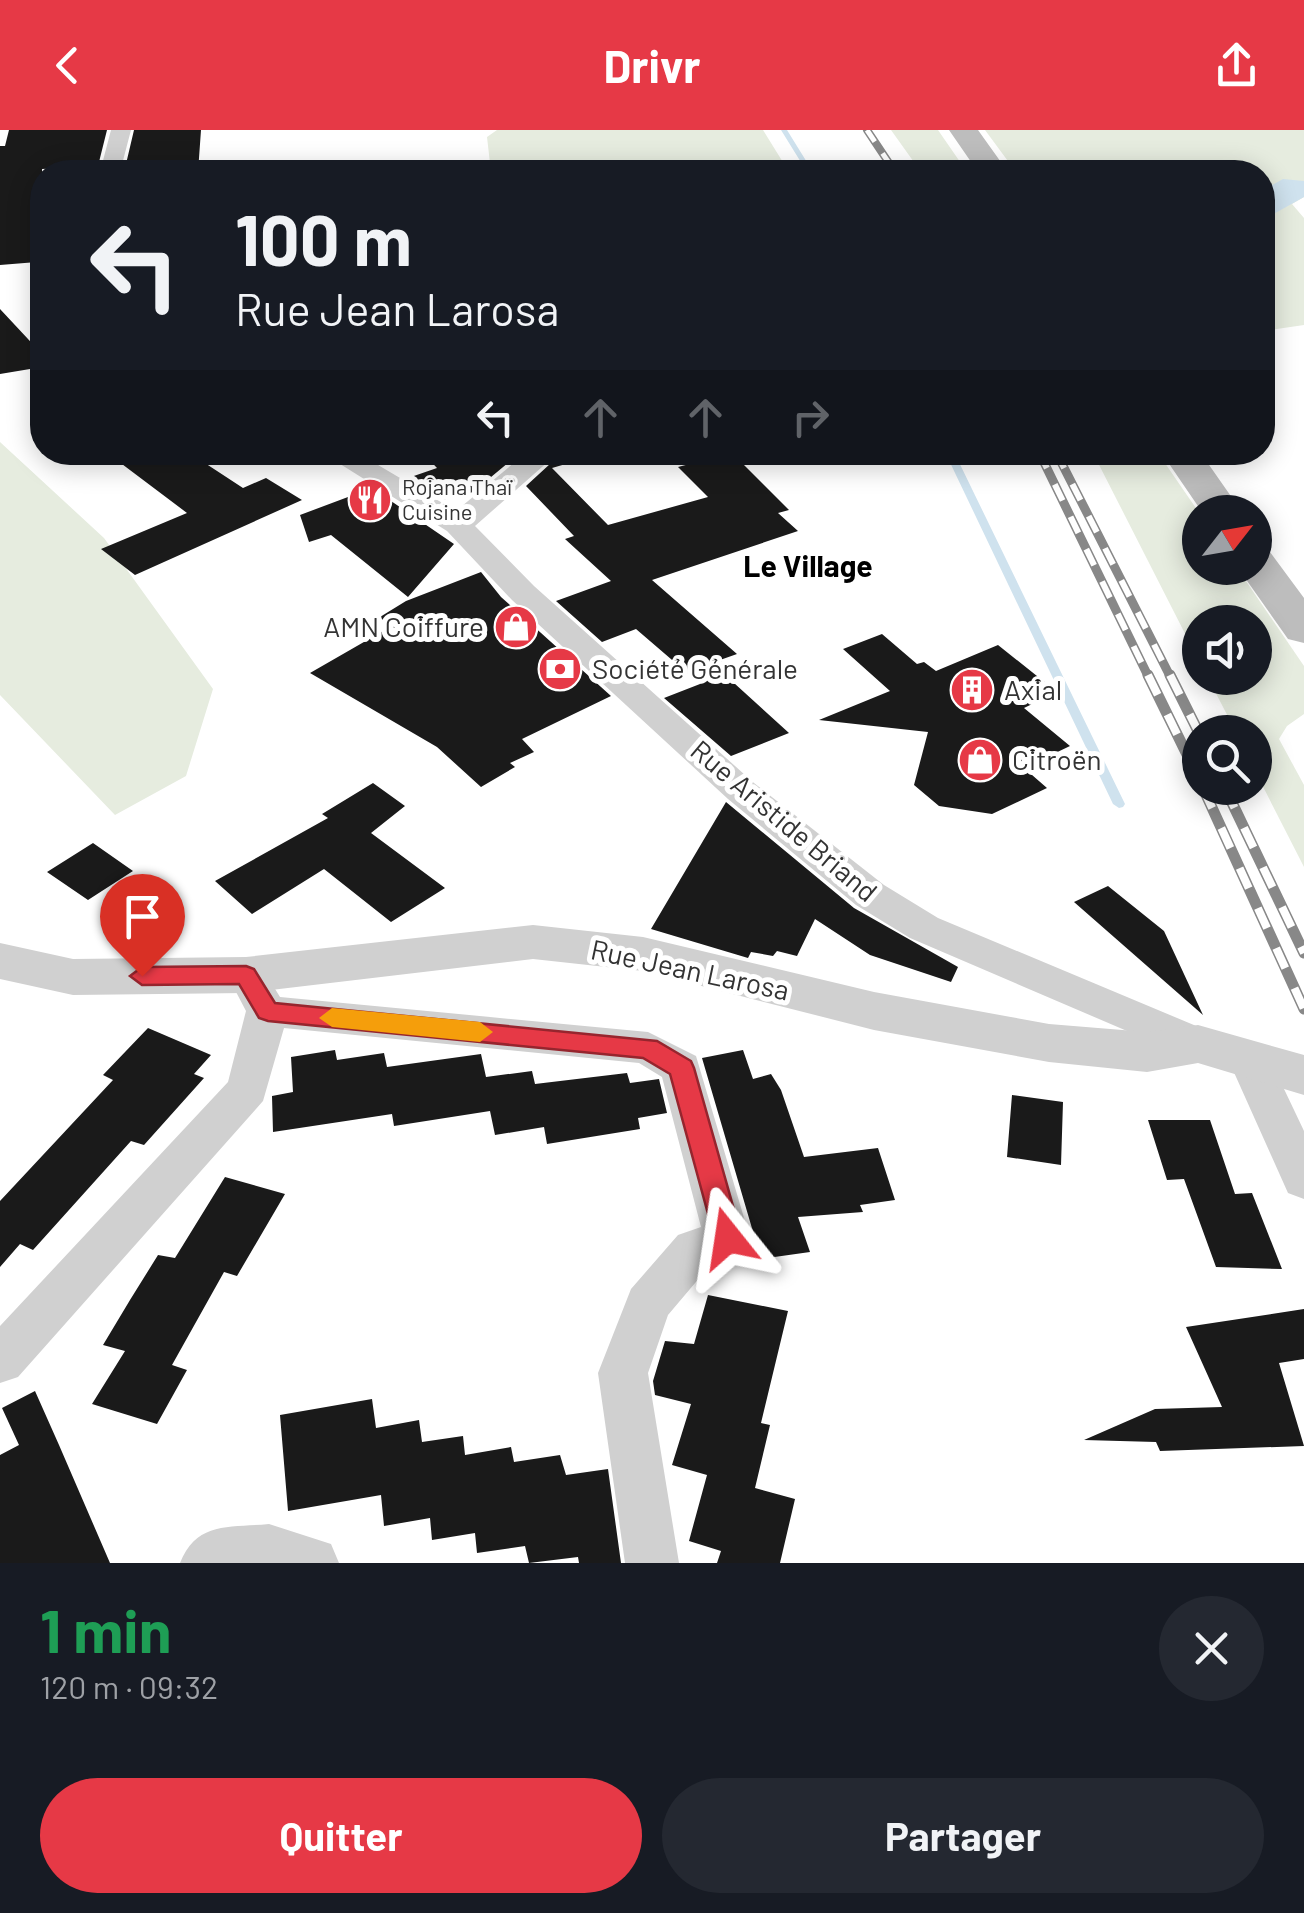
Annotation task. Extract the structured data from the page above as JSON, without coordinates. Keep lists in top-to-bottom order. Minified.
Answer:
{"streets":{"street":["Rue Aristide Briand","Rue Jean Larosa"]},"crossings":[["Rue Aristide Briand","Rue Jean Larosa"]],"districts":["Le Village"],"places":{"restaurant":["Rojana Thaï Cuisine"],"shop":["AMN Coiffure","Citroën"],"bank":["Société Générale"],"building":["Axial"]},"north":"top right","page":{"header":"Drivr","turn":["100 m","Rue Jean Larosa"],"heading":["1 min","120 m · 09:32"],"buttons":["Quitter","Partager"]}}
